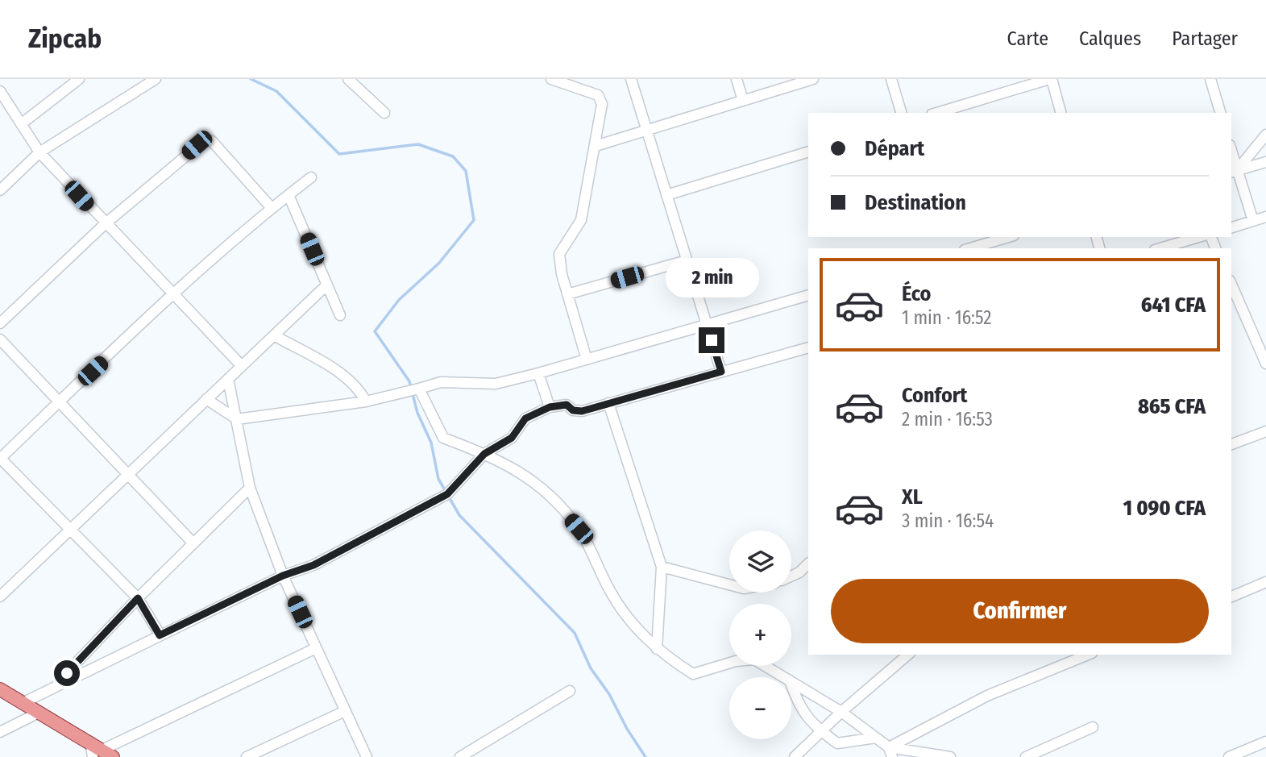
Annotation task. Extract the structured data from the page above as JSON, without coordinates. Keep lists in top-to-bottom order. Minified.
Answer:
{"page":{"header":"Zipcab","nav":["Carte","Calques","Partager"],"banner":["Départ","Destination"],"bubble":"2 min","list":[{"name":"Éco","note":"1 min · 16:52","value":"641 CFA"},{"name":"Confort","note":"2 min · 16:53","value":"865 CFA"},{"name":"XL","note":"3 min · 16:54","value":"1 090 CFA"}],"map_buttons":["+","−"],"buttons":"Confirmer"}}
